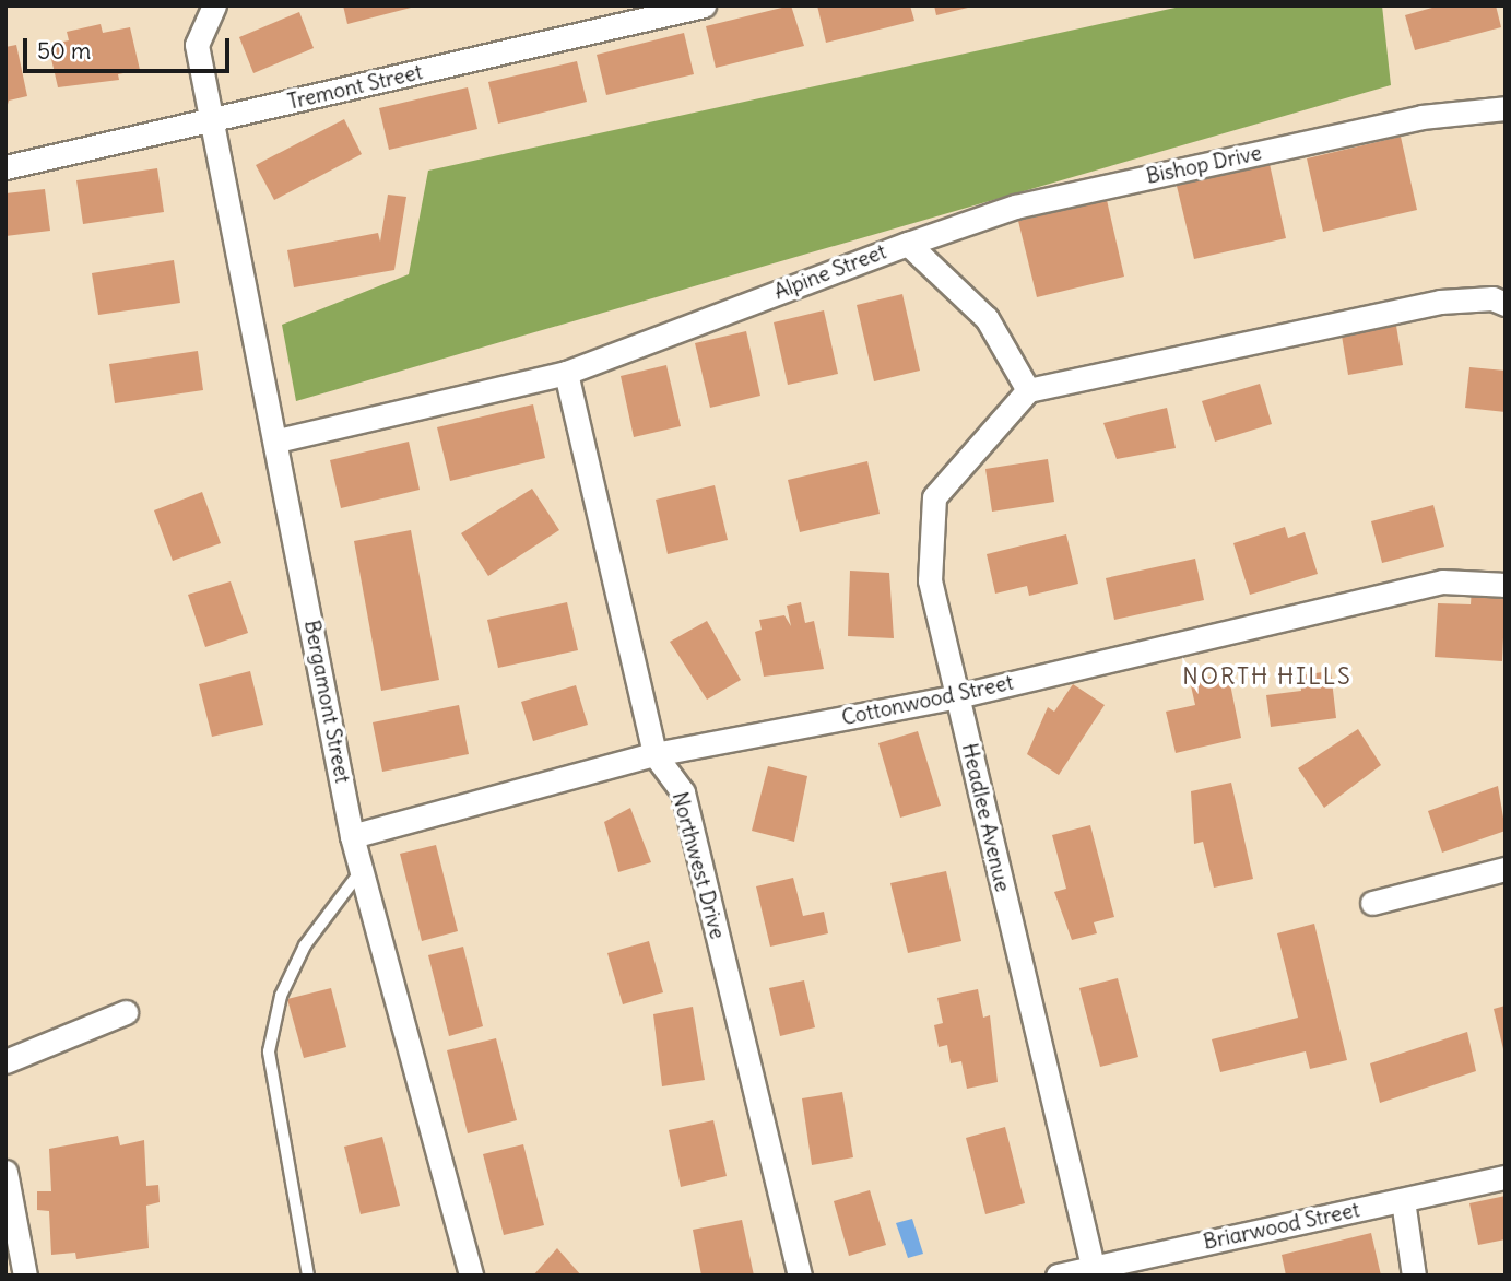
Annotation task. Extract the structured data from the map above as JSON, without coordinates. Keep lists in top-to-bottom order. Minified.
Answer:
{"streets":{"street":["Tremont Street","Bishop Drive","Alpine Street","Cottonwood Street","Bergamont Street","Headlee Avenue","Northwest Drive","Briarwood Street"]},"crossings":[["Tremont Street","Bergamont Street"],["Bishop Drive","Alpine Street"],["Alpine Street","Bergamont Street"],["Alpine Street","Headlee Avenue"],["Alpine Street","Northwest Drive"],["Cottonwood Street","Bergamont Street"],["Cottonwood Street","Headlee Avenue"],["Cottonwood Street","Northwest Drive"],["Headlee Avenue","Briarwood Street"]],"districts":["NORTH HILLS"],"scale_bar":"50 m"}
